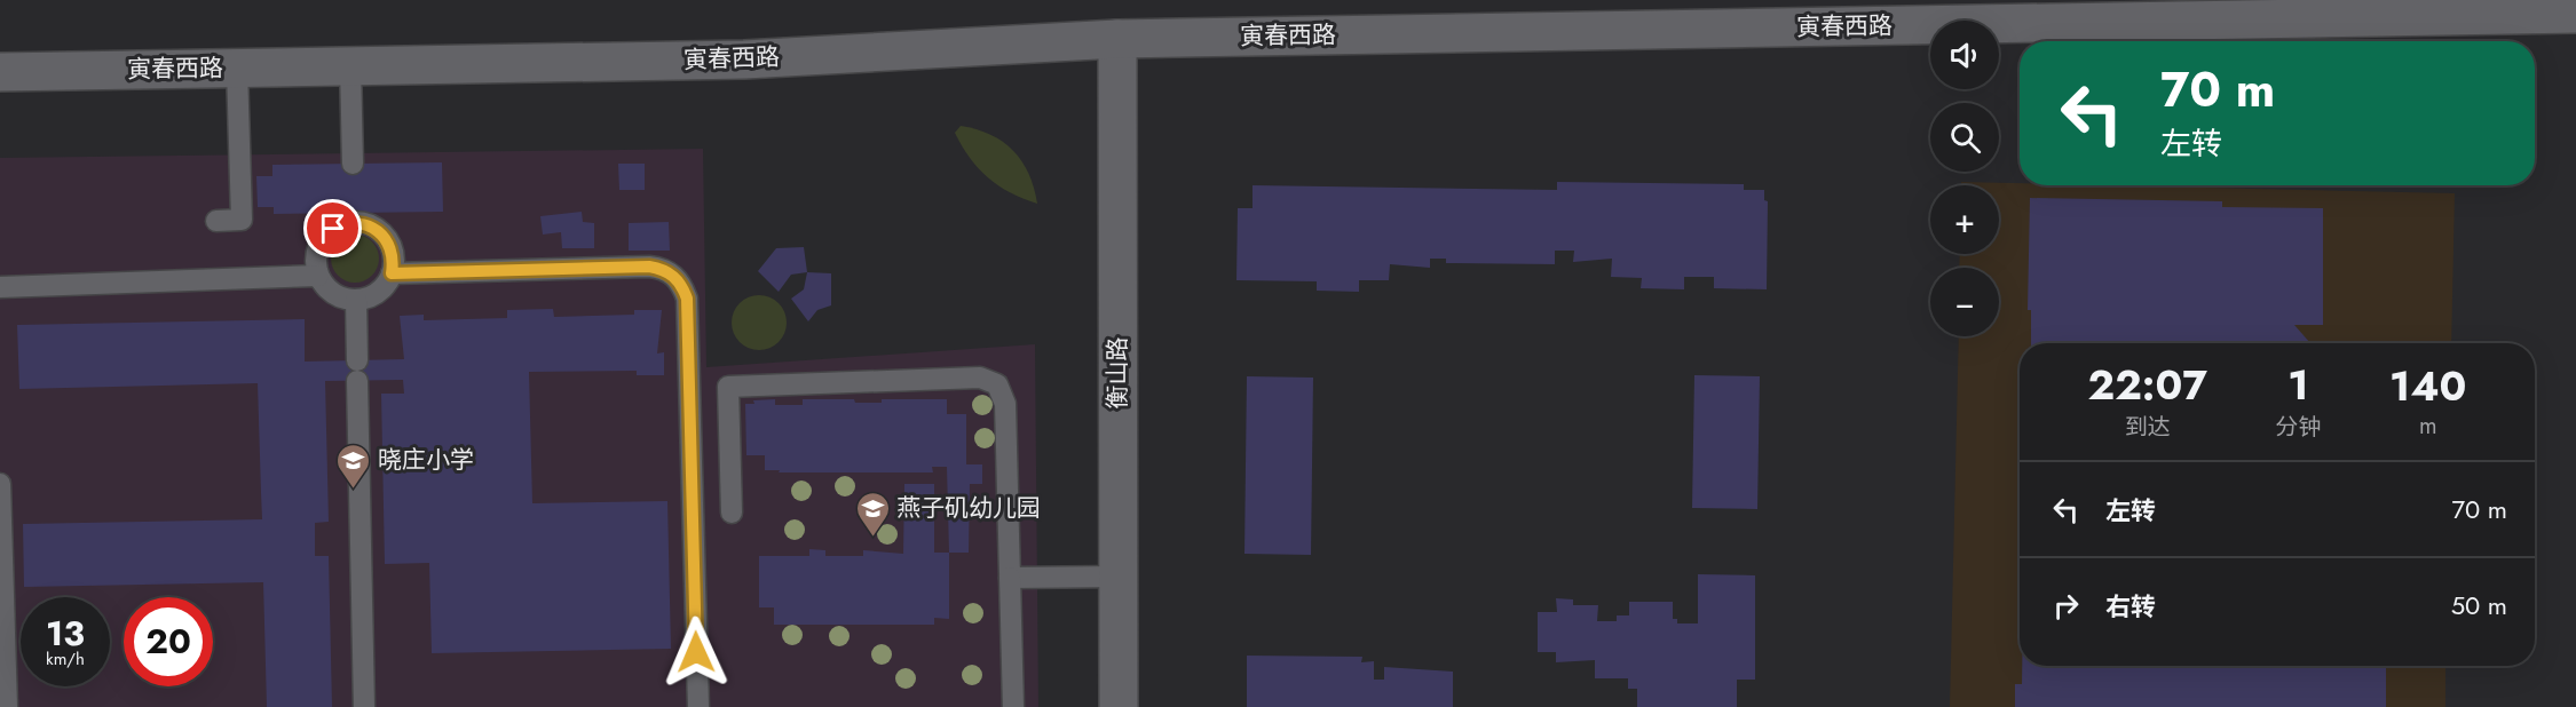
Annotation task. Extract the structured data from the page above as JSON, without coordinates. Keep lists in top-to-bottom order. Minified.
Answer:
{"streets":{"street":["寅春西路","衡山路"]},"crossings":[["寅春西路","衡山路"]],"places":{"school or university":["晓庄小学","燕子矶幼儿园"]},"page":{"map_buttons":["+","−"],"turn":["70 m","左转"],"eta":["22:07","到达","1","分钟","140","m"],"list":[{"name":"左转","value":"70 m"},{"name":"右转","value":"50 m"}],"speed":"13 km/h","limit":"20"}}
